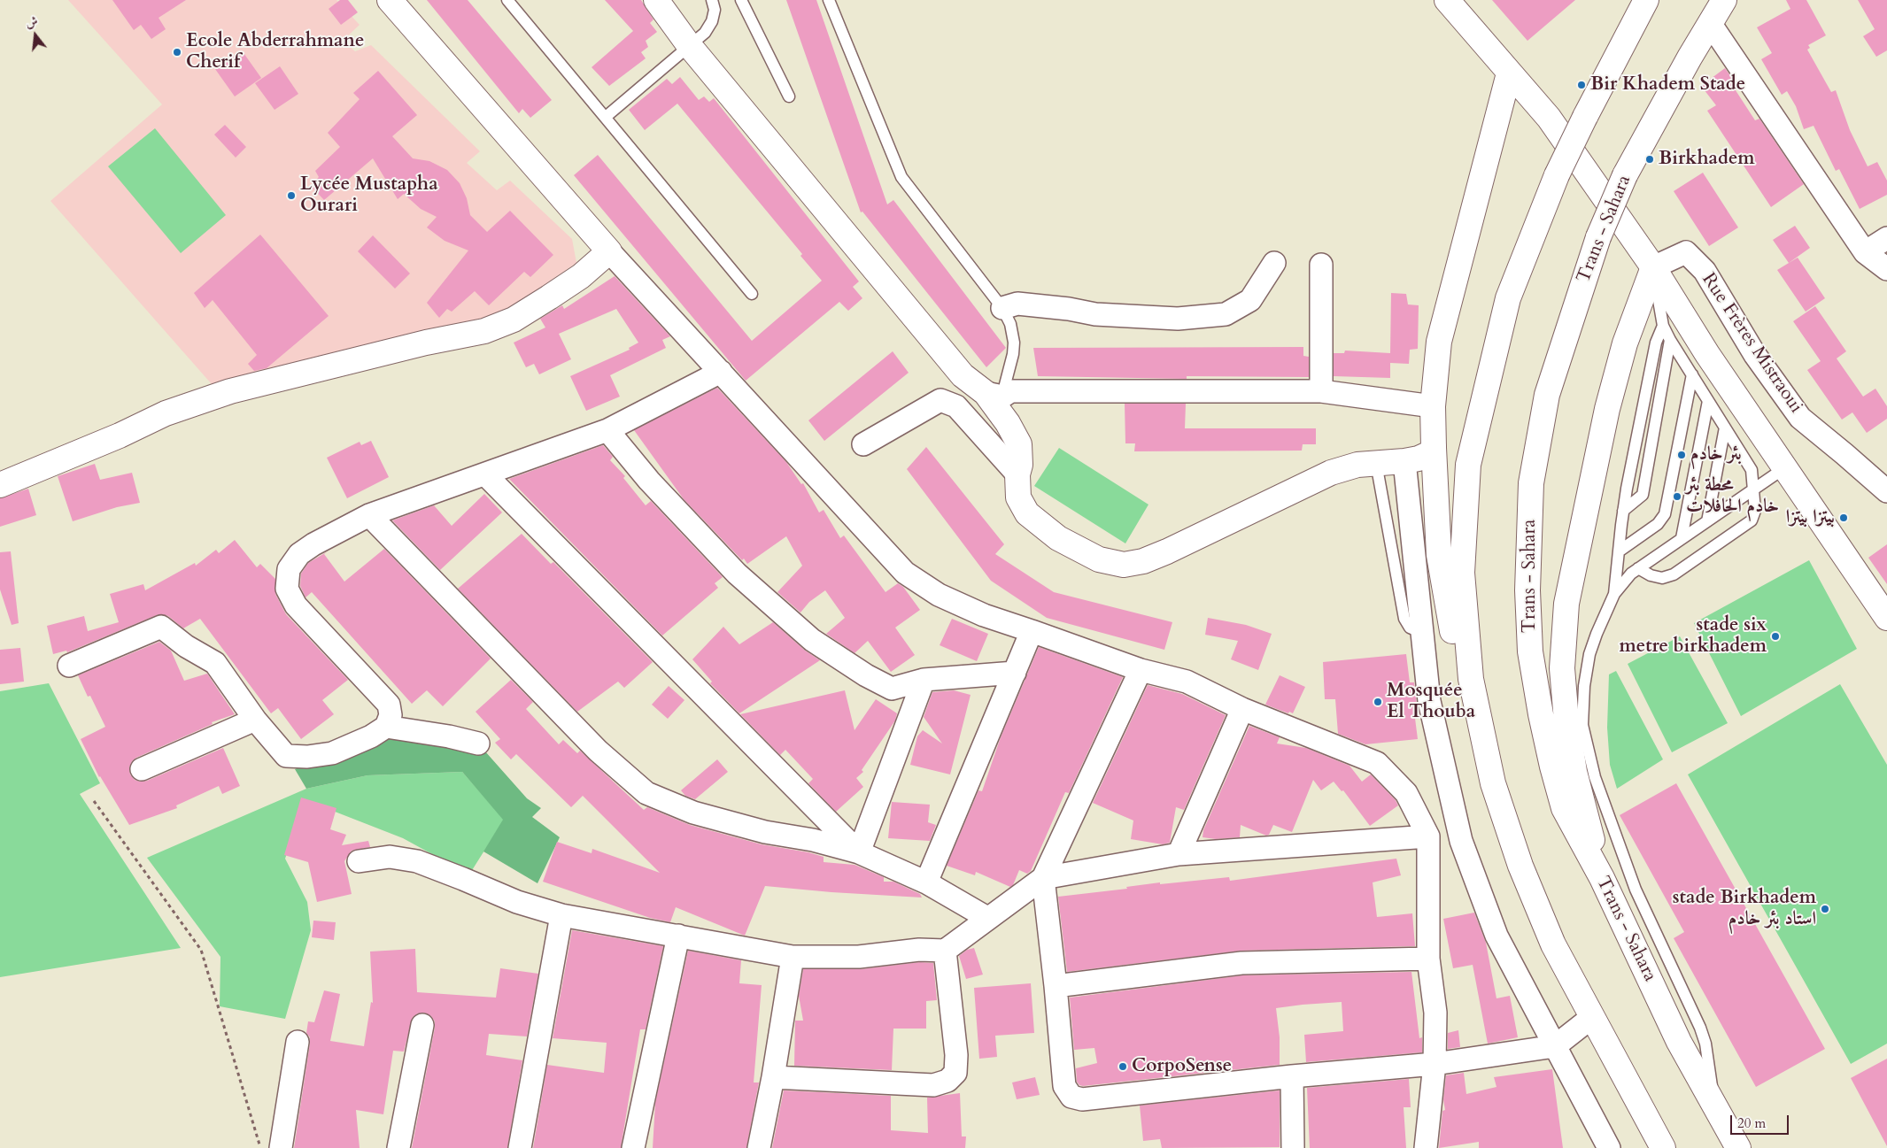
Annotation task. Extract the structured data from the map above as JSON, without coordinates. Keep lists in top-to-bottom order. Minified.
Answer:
{"streets":{"main road":["Trans - Sahara"],"street":["Rue Frères Mistraoui"]},"places":["Ecole Abderrahmane Cherif","Bir Khadem Stade","Birkhadem","Lycée Mustapha Ourari","بئر خادم","محطة بئر خادم الحافلات","بيتزا بيتزا","stade six metre birkhadem","Mosquée El Thouba","stade Birkhadem استاد بئر خادم","CorpoSense"],"scale_bar":"20 m","north":"top"}
